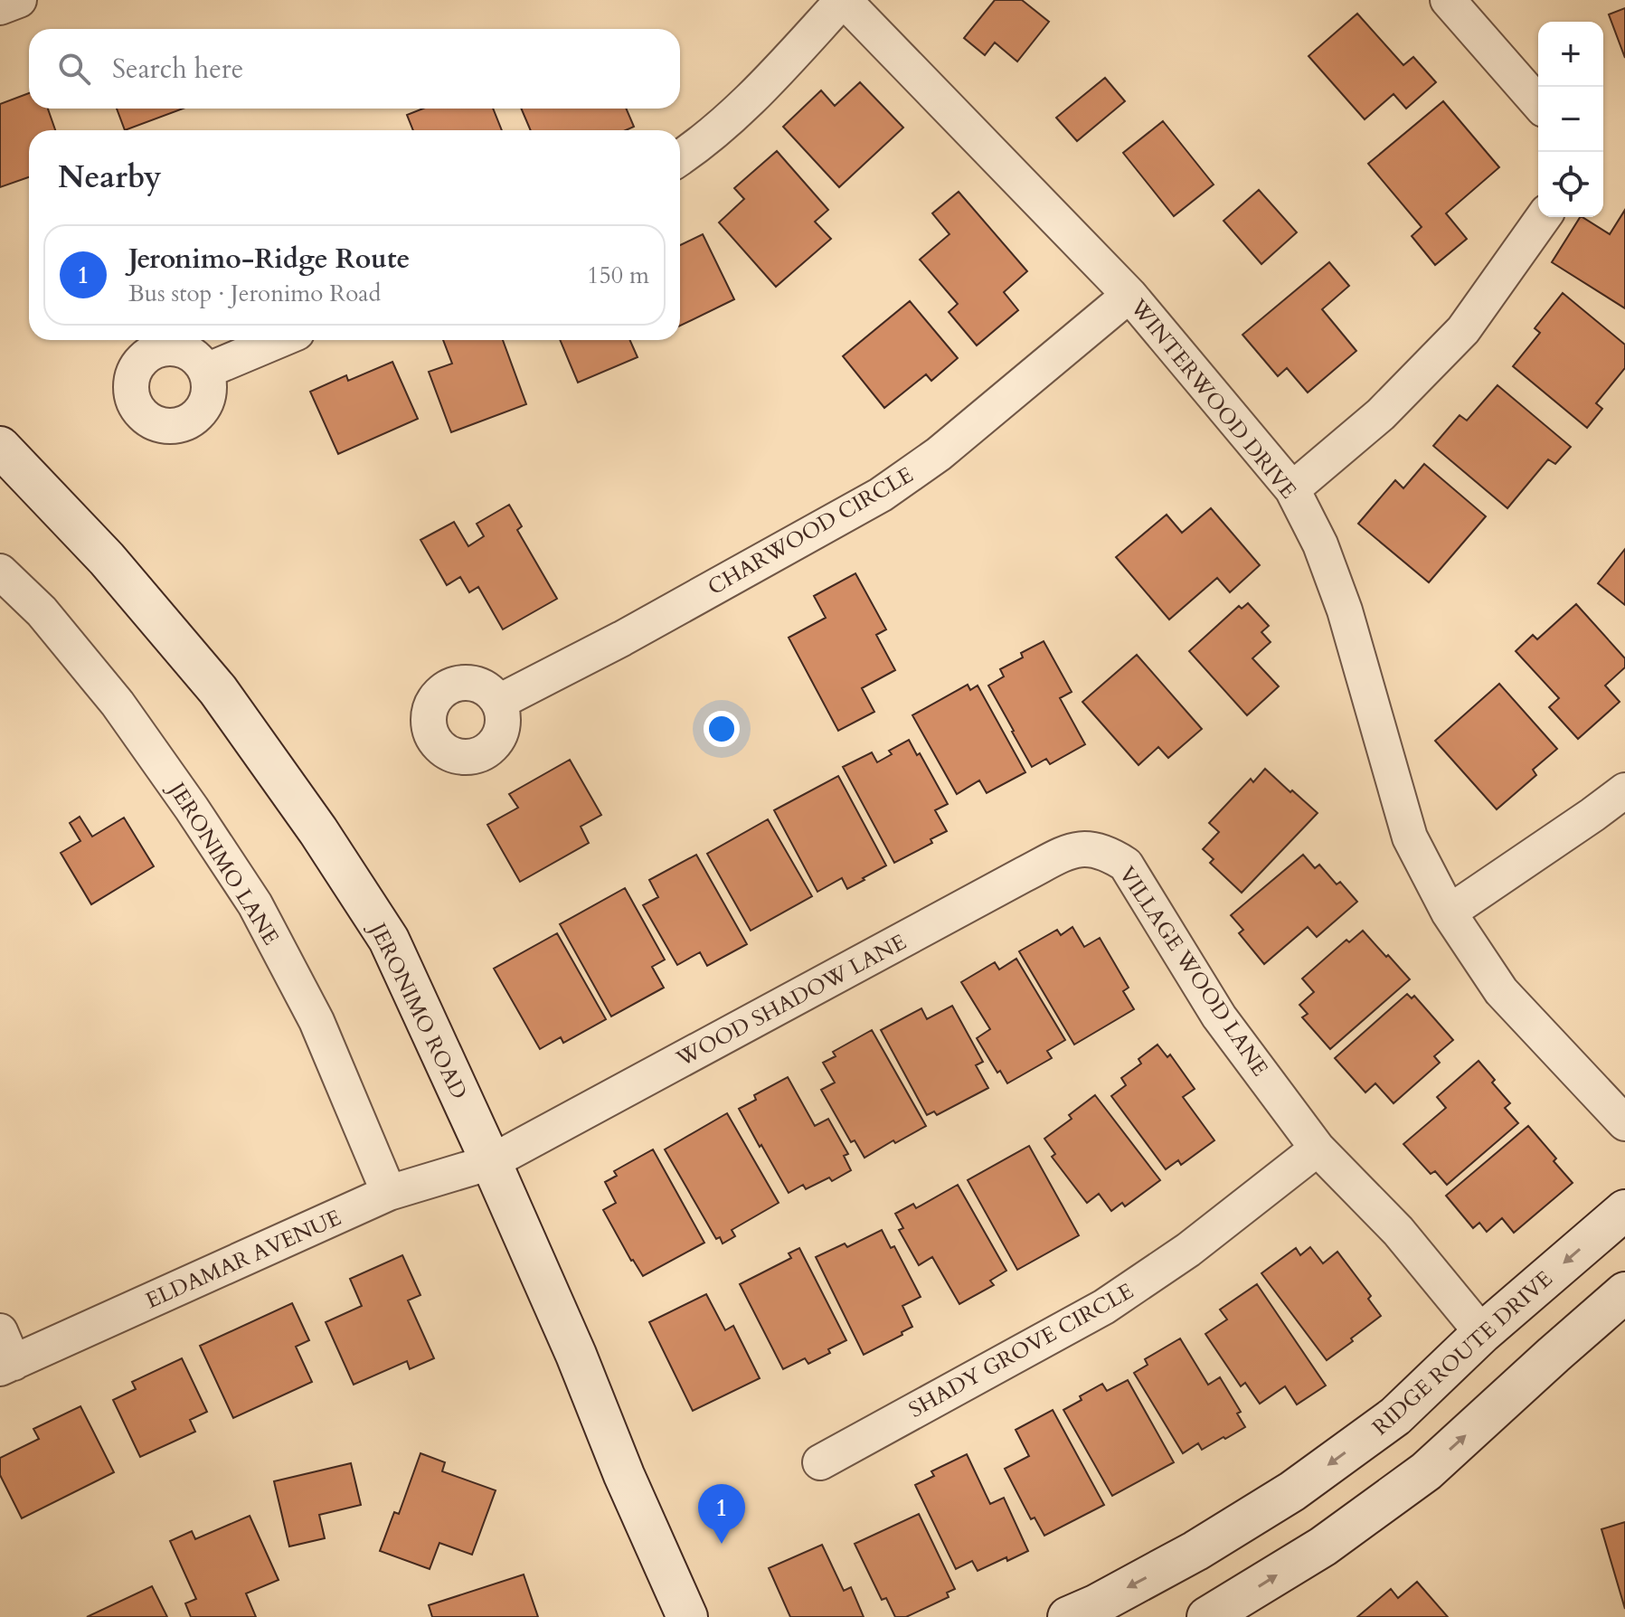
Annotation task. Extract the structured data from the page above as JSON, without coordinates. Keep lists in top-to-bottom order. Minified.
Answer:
{"streets":{"main road":["JERONIMO ROAD","RIDGE ROUTE DRIVE"],"street":["WINTERWOOD DRIVE","CHARWOOD CIRCLE","JERONIMO LANE","VILLAGE WOOD LANE","WOOD SHADOW LANE","ELDAMAR AVENUE","SHADY GROVE CIRCLE"]},"crossings":[["WINTERWOOD DRIVE","CHARWOOD CIRCLE"],["JERONIMO LANE","ELDAMAR AVENUE"],["VILLAGE WOOD LANE","WOOD SHADOW LANE"],["VILLAGE WOOD LANE","SHADY GROVE CIRCLE"],["VILLAGE WOOD LANE","RIDGE ROUTE DRIVE"],["WOOD SHADOW LANE","JERONIMO ROAD"],["WOOD SHADOW LANE","ELDAMAR AVENUE"],["JERONIMO ROAD","ELDAMAR AVENUE"]],"page":{"map_buttons":["+","−"],"search":"Search here","heading":"Nearby","list":[{"mark":"1","name":"Jeronimo-Ridge Route","note":"Bus stop · Jeronimo Road","value":"150 m"}],"pins":"1"}}
